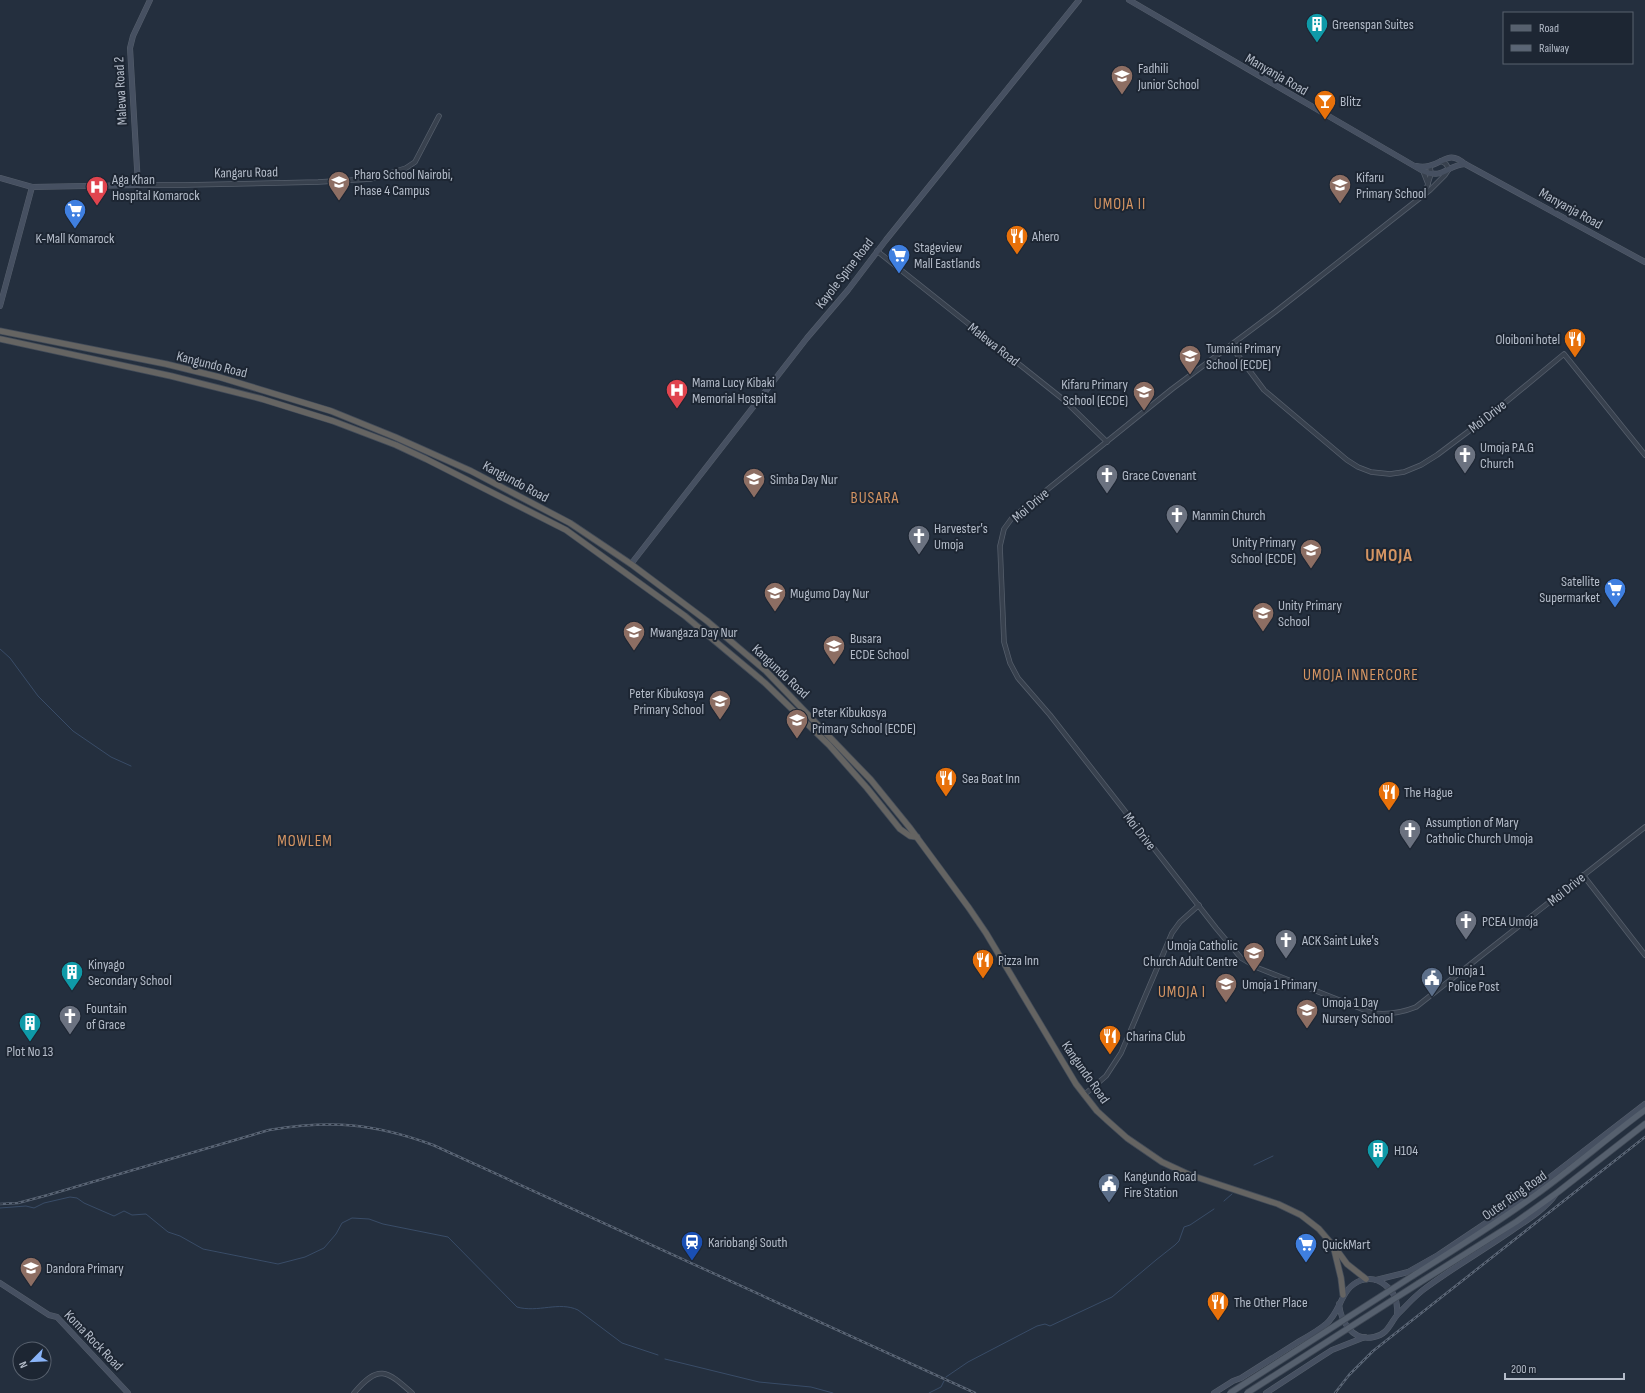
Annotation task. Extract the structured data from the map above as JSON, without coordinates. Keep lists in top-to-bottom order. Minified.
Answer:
{"streets":{"highway":["Kangundo Road"],"main road":["Manyanja Road","Malewa Road 2","Kangaru Road","Kayole Spine Road","Outer Ring Road","Koma Rock Road"],"street":["Malewa Road","Moi Drive"]},"crossings":[["Malewa Road 2","Kangaru Road"],["Kayole Spine Road","Malewa Road"],["Kayole Spine Road","Kangundo Road"],["Malewa Road","Moi Drive"],["Kangundo Road","Outer Ring Road"]],"districts":["UMOJA II","BUSARA","UMOJA","UMOJA INNERCORE","MOWLEM","UMOJA I"],"places":{"building":["Greenspan Suites","Kinyago Secondary School","Plot No 13","H104"],"school or university":["Fadhili Junior School","Pharo School Nairobi, Phase 4 Campus","Kifaru Primary School","Tumaini Primary School (ECDE)","Kifaru Primary School (ECDE)","Simba Day Nur","Unity Primary School (ECDE)","Mugumo Day Nur","Unity Primary School","Mwangaza Day Nur","Busara ECDE School","Peter Kibukosya Primary School","Peter Kibukosya Primary School (ECDE)","Umoja Catholic Church Adult Centre","Umoja 1 Primary","Umoja 1 Day Nursery School","Dandora Primary"],"bar":["Blitz"],"hospital":["Aga Khan Hospital Komarock","Mama Lucy Kibaki Memorial Hospital"],"supermarket":["K-Mall Komarock","Stageview Mall Eastlands","Satellite Supermarket","QuickMart"],"restaurant":["Ahero","Oloiboni hotel","Sea Boat Inn","The Hague","Pizza Inn","Charina Club","The Other Place"],"church":["Umoja P.A.G Church","Grace Covenant","Manmin Church","Harvester's Umoja","Assumption of Mary Catholic Church Umoja","PCEA Umoja","ACK Saint Luke's","Fountain of Grace"],"public building":["Umoja 1 Police Post","Kangundo Road Fire Station"],"station":["Kariobangi South"]},"legend":["Road","Railway"],"scale_bar":"200 m","north":"bottom left"}
